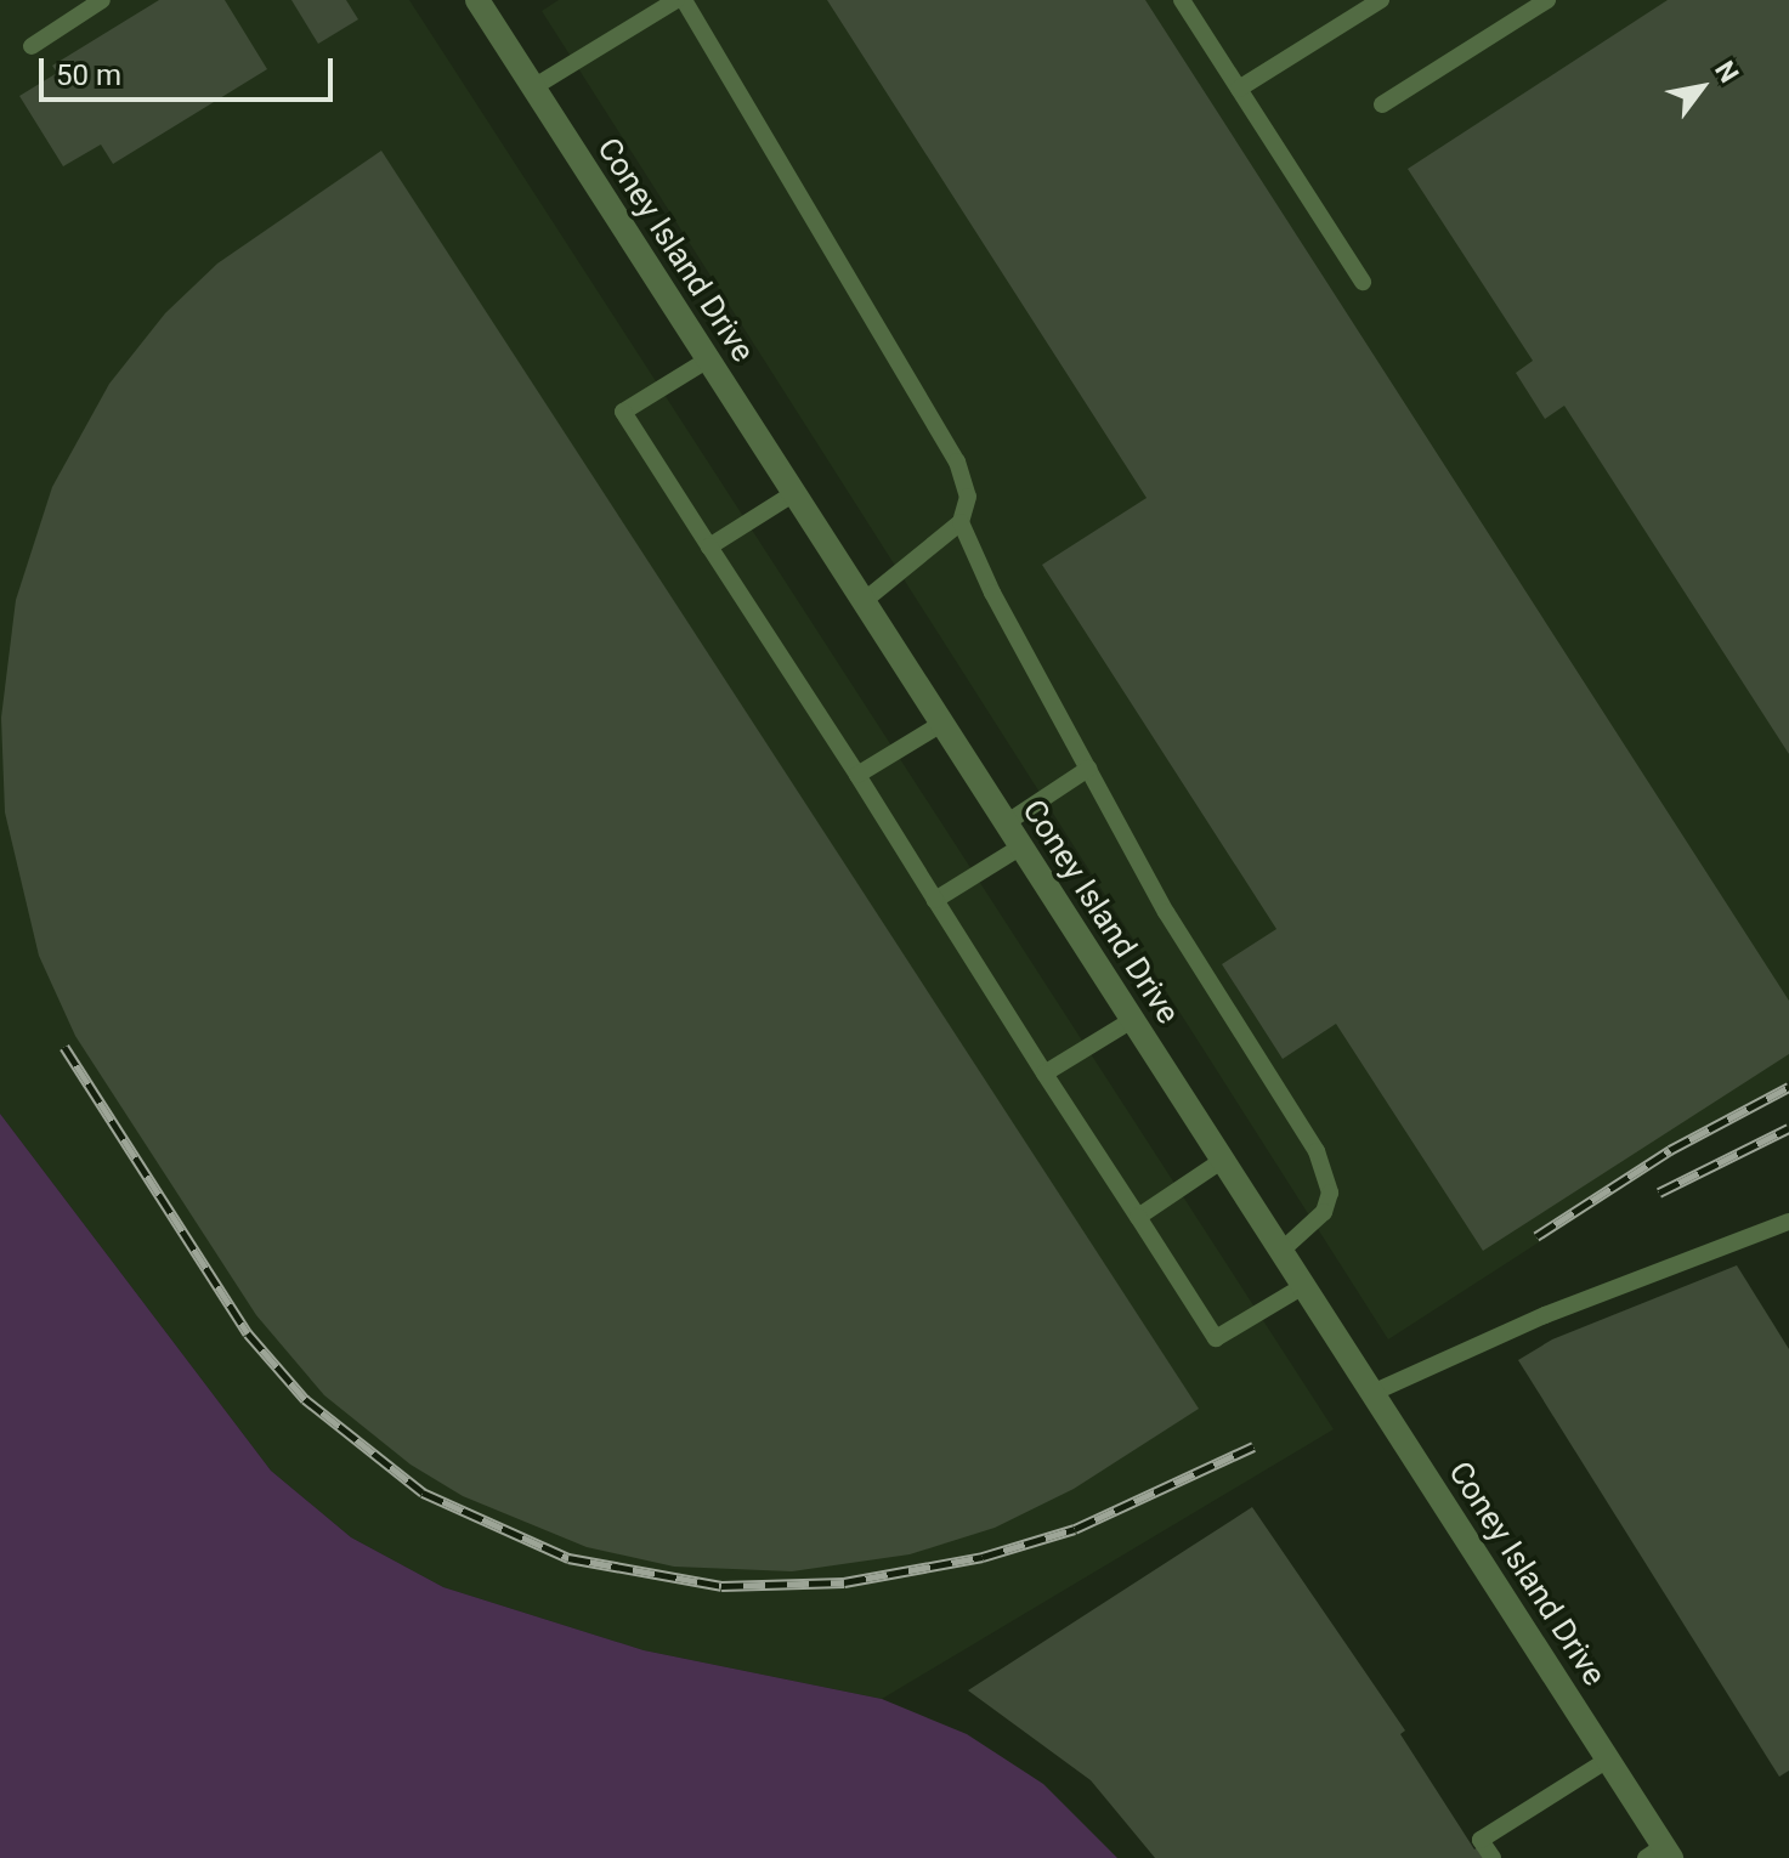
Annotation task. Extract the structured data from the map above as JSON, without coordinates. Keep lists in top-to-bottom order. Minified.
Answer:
{"streets":{"street":["Coney Island Drive"]},"scale_bar":"50 m","north":"top right"}
